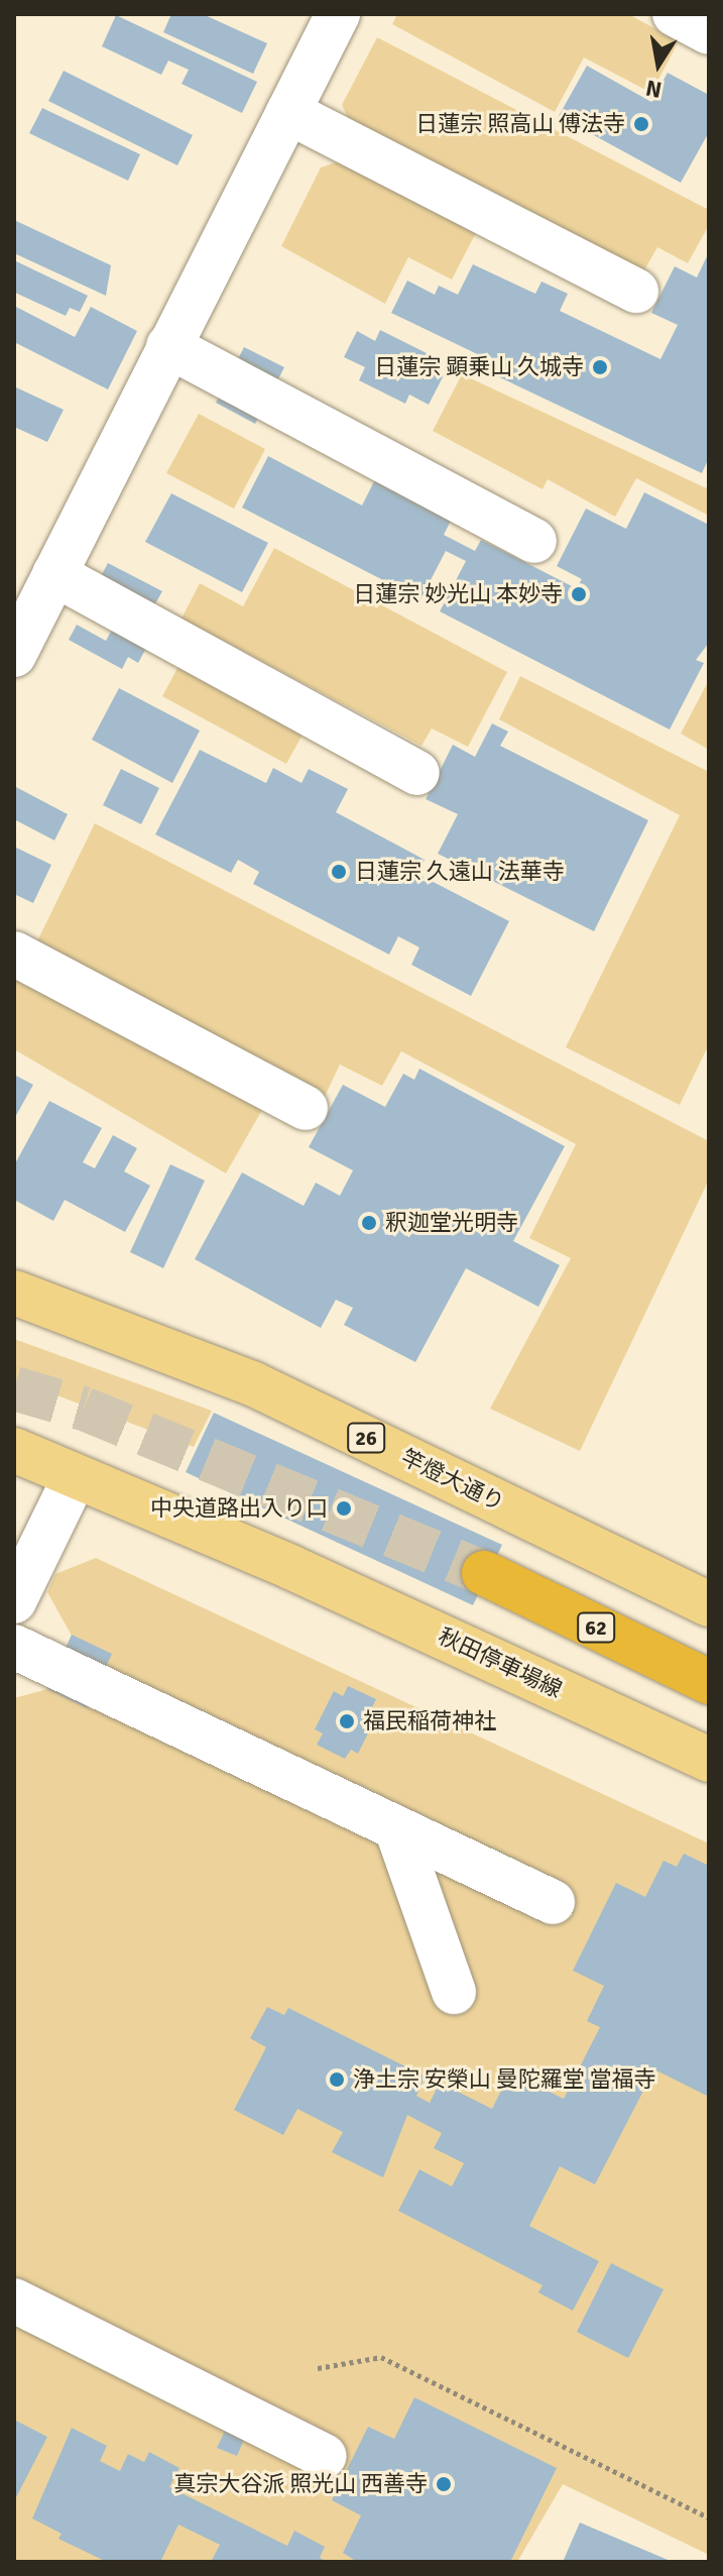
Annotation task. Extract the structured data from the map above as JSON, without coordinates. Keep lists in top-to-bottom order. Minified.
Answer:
{"streets":{"highway":["62"],"main road":["26","竿燈大通り","秋田停車場線"]},"places":["日蓮宗 照高山 傅法寺","日蓮宗 顕乗山 久城寺","日蓮宗 妙光山 本妙寺","日蓮宗 久遠山 法華寺","釈迦堂光明寺","中央道路出入り口","福民稲荷神社","浄土宗 安榮山 曼陀羅堂 當福寺","真宗大谷派 照光山 西善寺"],"north":"bottom"}
